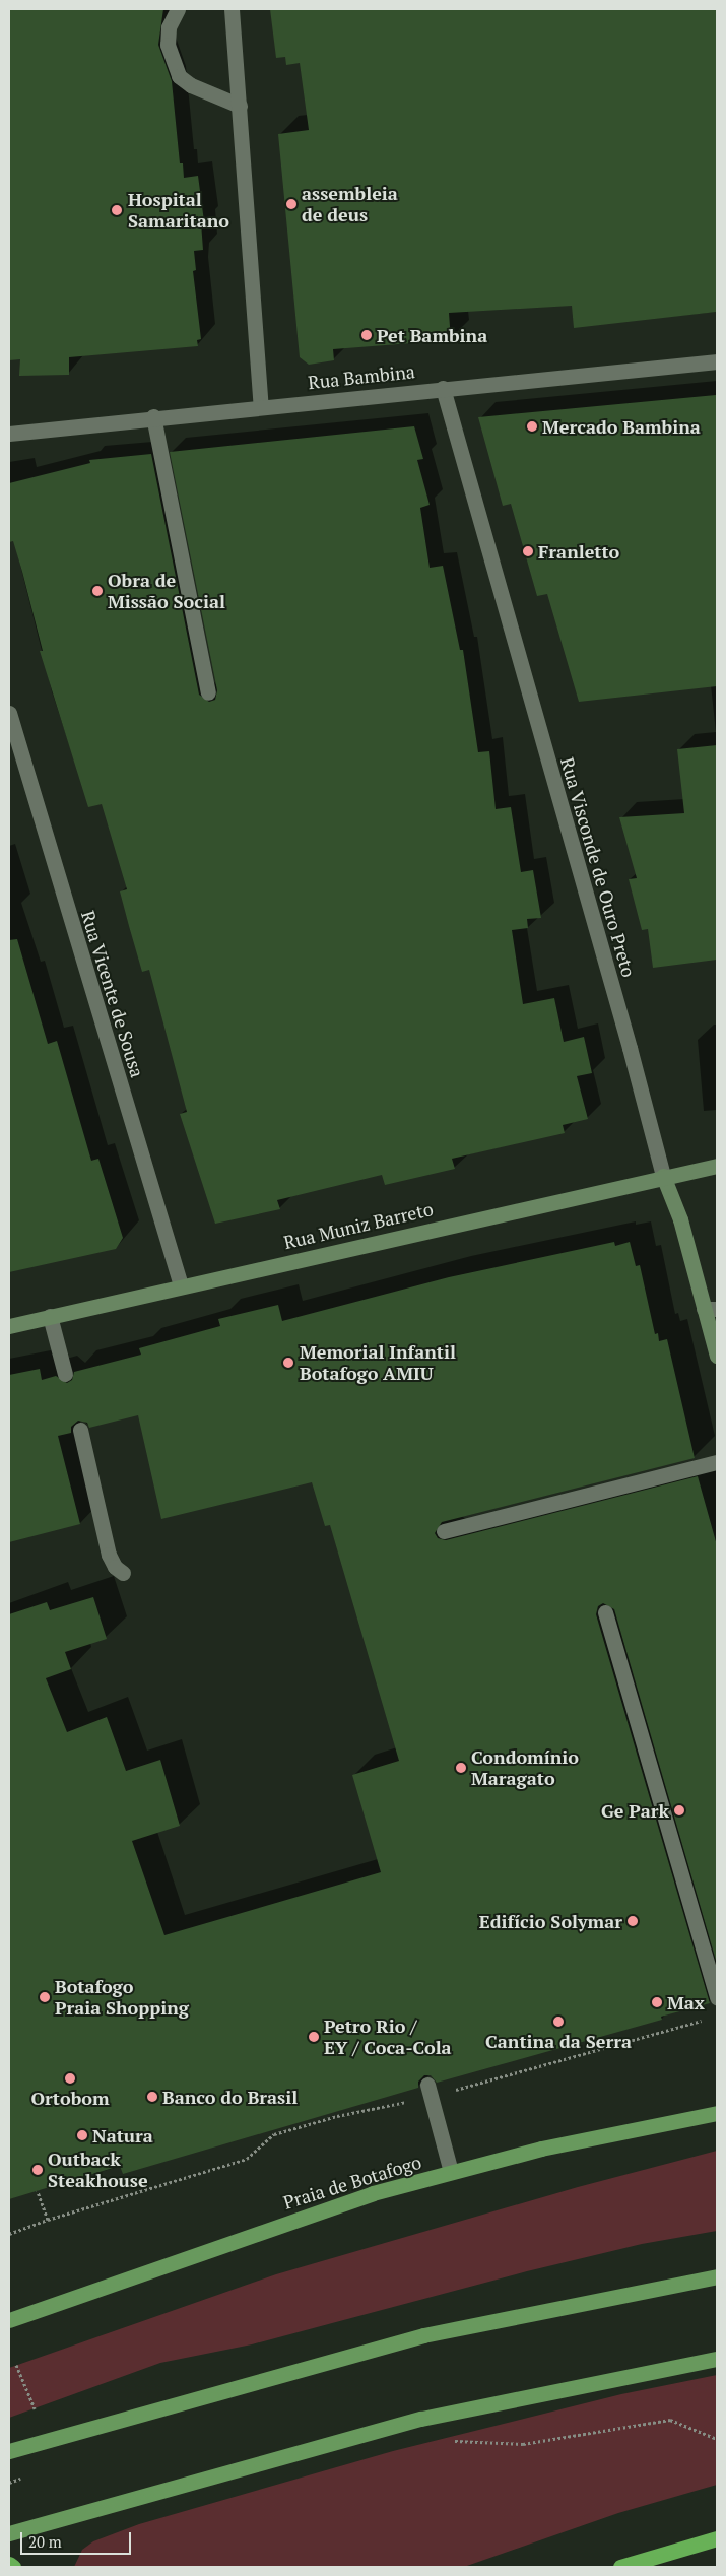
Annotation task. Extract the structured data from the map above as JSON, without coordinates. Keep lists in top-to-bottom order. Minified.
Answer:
{"streets":{"main road":["Rua Visconde de Ouro Preto","Rua Muniz Barreto","Praia de Botafogo"],"street":["Rua Bambina","Rua Vicente de Sousa"]},"crossings":[["Rua Bambina","Rua Visconde de Ouro Preto"],["Rua Visconde de Ouro Preto","Rua Muniz Barreto"],["Rua Vicente de Sousa","Rua Muniz Barreto"]],"places":["assembleia de deus","Hospital Samaritano","Pet Bambina","Mercado Bambina","Franletto","Obra de Missão Social","Memorial Infantil Botafogo AMIU","Condomínio Maragato","Ge Park","Edifício Solymar","Botafogo Praia Shopping","Max","Cantina da Serra","Petro Rio / EY / Coca-Cola","Ortobom","Banco do Brasil","Natura","Outback Steakhouse"],"scale_bar":"20 m"}
